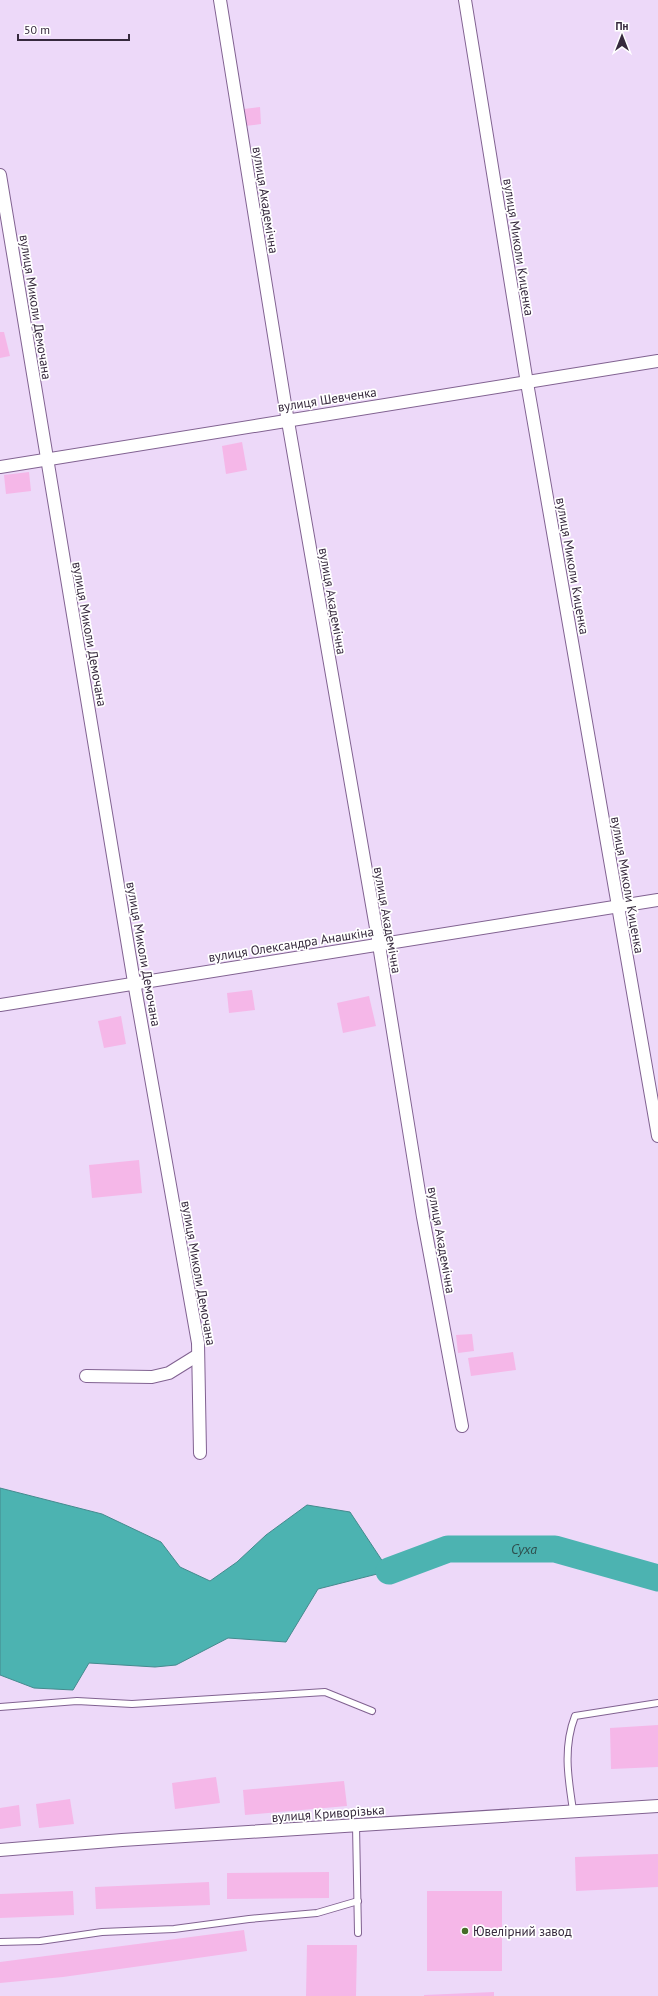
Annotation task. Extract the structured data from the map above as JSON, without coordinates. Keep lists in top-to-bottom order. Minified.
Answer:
{"streets":{"street":["вулиця Академічна","вулиця Миколи Киценка","вулиця Миколи Демочана","вулиця Шевченка","вулиця Олександра Анашкіна","вулиця Криворізька"]},"crossings":[["вулиця Академічна","вулиця Шевченка"],["вулиця Академічна","вулиця Олександра Анашкіна"],["вулиця Миколи Киценка","вулиця Шевченка"],["вулиця Миколи Киценка","вулиця Олександра Анашкіна"],["вулиця Миколи Демочана","вулиця Шевченка"],["вулиця Миколи Демочана","вулиця Олександра Анашкіна"]],"water":["Суха"],"places":["Ювелірний завод"],"scale_bar":"50 m","north":"top"}
